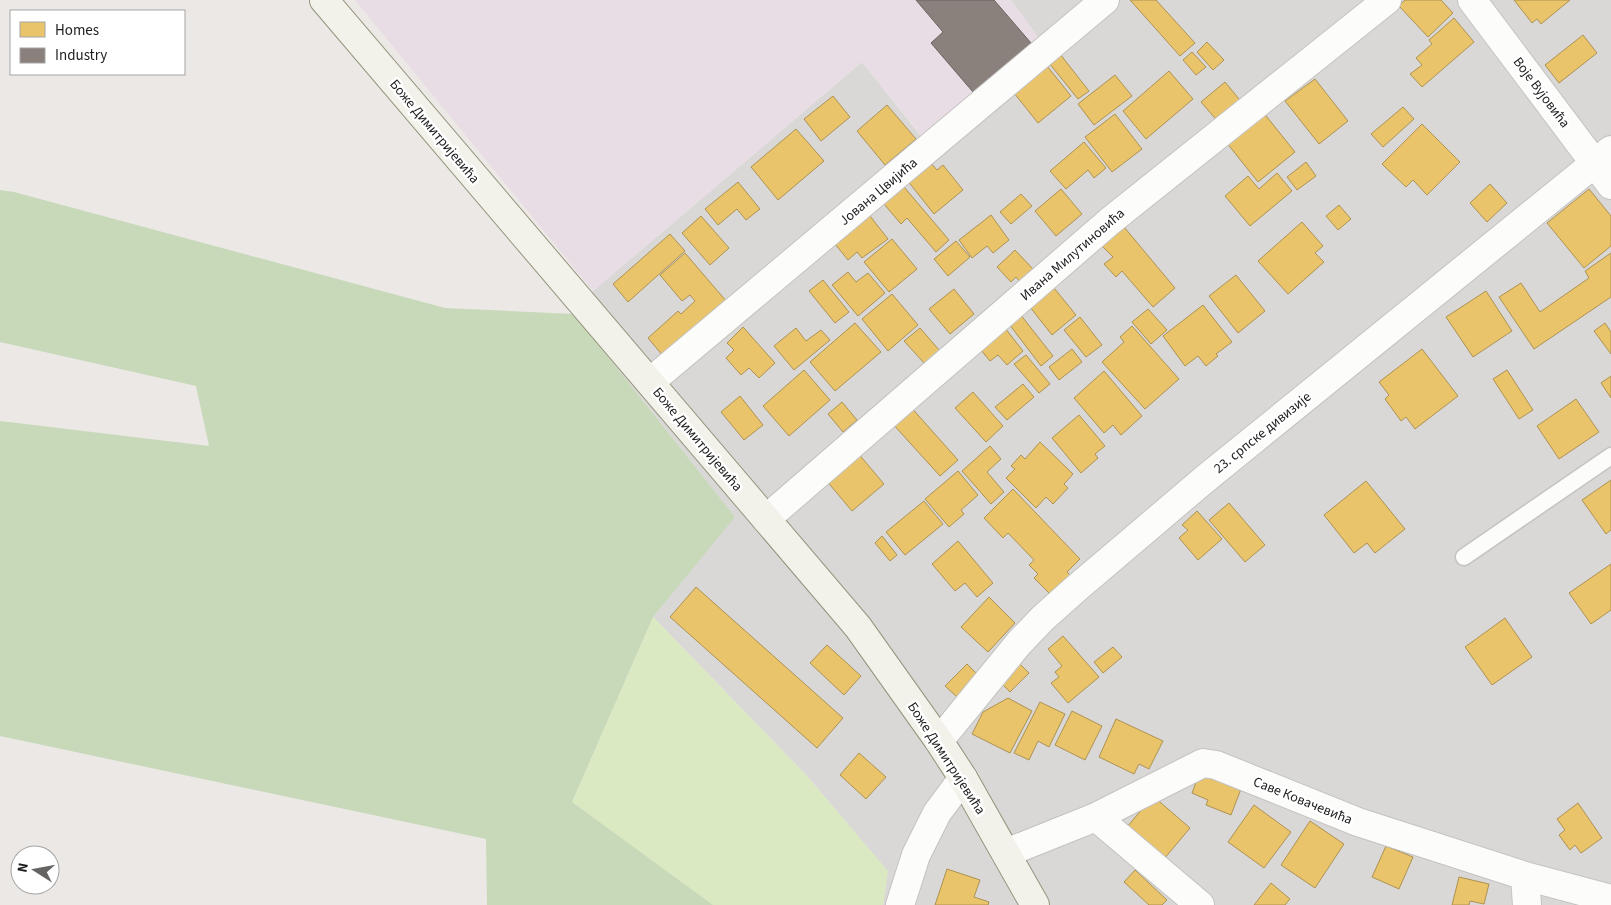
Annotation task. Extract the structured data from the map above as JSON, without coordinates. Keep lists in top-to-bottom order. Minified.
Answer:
{"streets":{"main road":["Боже Димитријевића"],"street":["Воје Вујовића","Јована Цвијића","Ивана Милутиновића","23. српске дивизије","Саве Ковачевића"]},"crossings":[["Воје Вујовића","23. српске дивизије"],["Боже Димитријевића","Јована Цвијића"],["Боже Димитријевића","Ивана Милутиновића"],["Боже Димитријевића","23. српске дивизије"],["Боже Димитријевића","Саве Ковачевића"]],"legend":["Homes","Industry"],"north":"left"}
